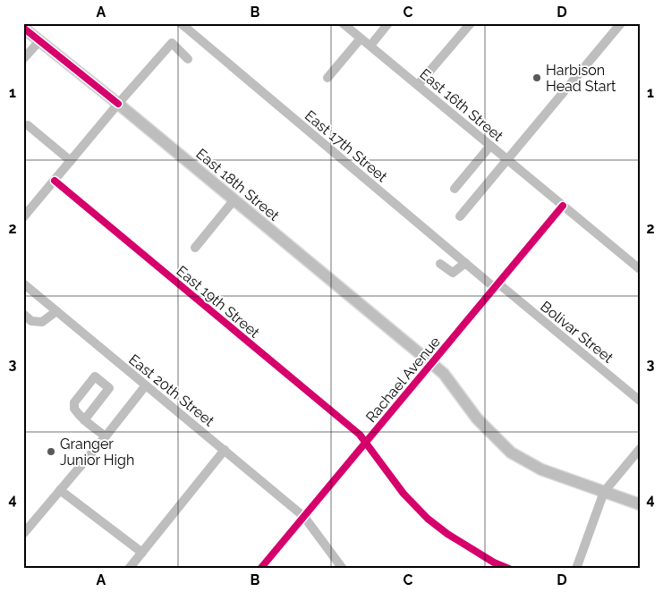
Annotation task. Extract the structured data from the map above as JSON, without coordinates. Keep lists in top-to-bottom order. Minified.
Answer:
{"streets":{"main road":["East 18th Street"],"street":["East 16th Street","East 17th Street","East 19th Street","Bolivar Street","Rachael Avenue","East 20th Street"]},"crossings":[["East 16th Street","Rachael Avenue"],["East 17th Street","Bolivar Street"],["East 17th Street","Rachael Avenue"],["East 18th Street","Rachael Avenue"],["East 19th Street","Rachael Avenue"],["Bolivar Street","Rachael Avenue"],["Rachael Avenue","East 20th Street"]],"places":["Harbison Head Start","Granger Junior High"],"grid":{"columns":["A","B","C","D"],"rows":["1","2","3","4"]}}
